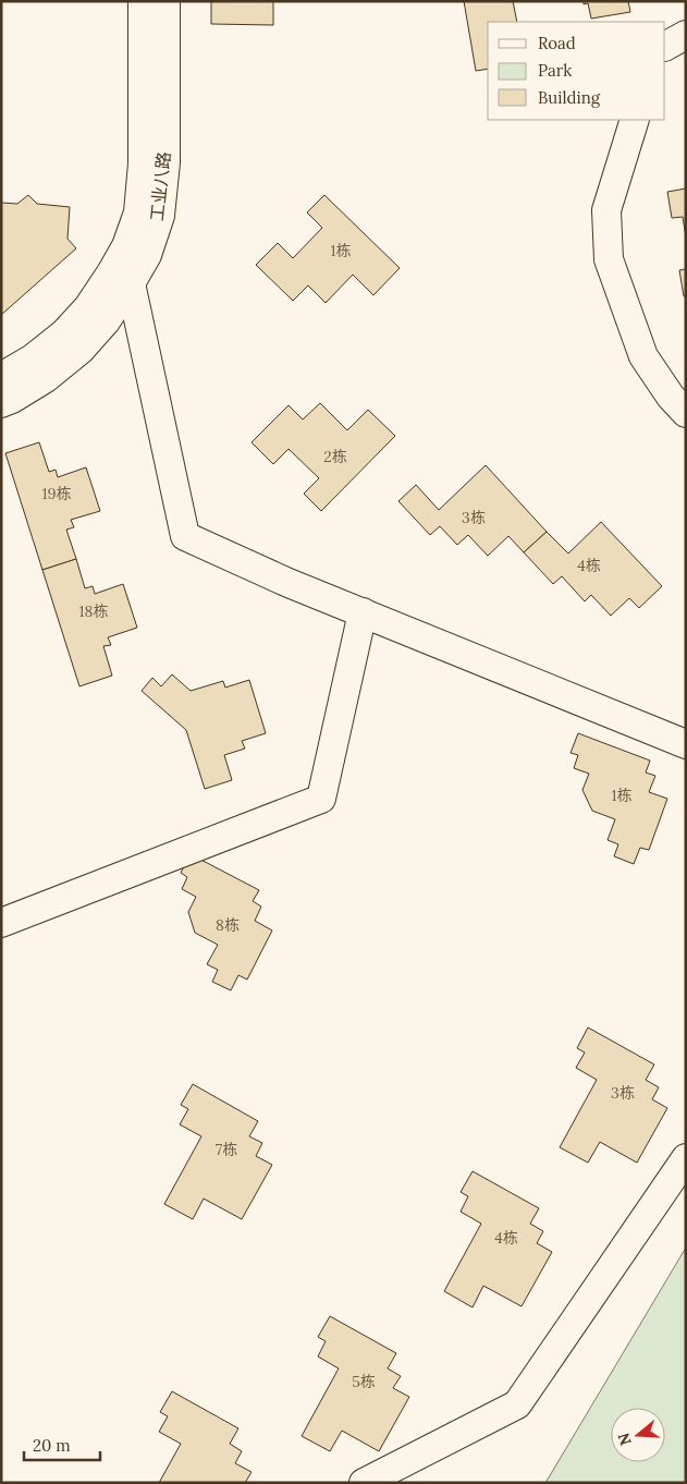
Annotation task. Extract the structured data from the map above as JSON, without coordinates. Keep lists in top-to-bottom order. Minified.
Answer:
{"streets":{"street":["工业八路"]},"house_numbers":["1栋","2栋","19栋","3栋","4栋","18栋","1栋","8栋","3栋","7栋","4栋","5栋"],"legend":["Road","Park","Building"],"scale_bar":"20 m","north":"left"}
